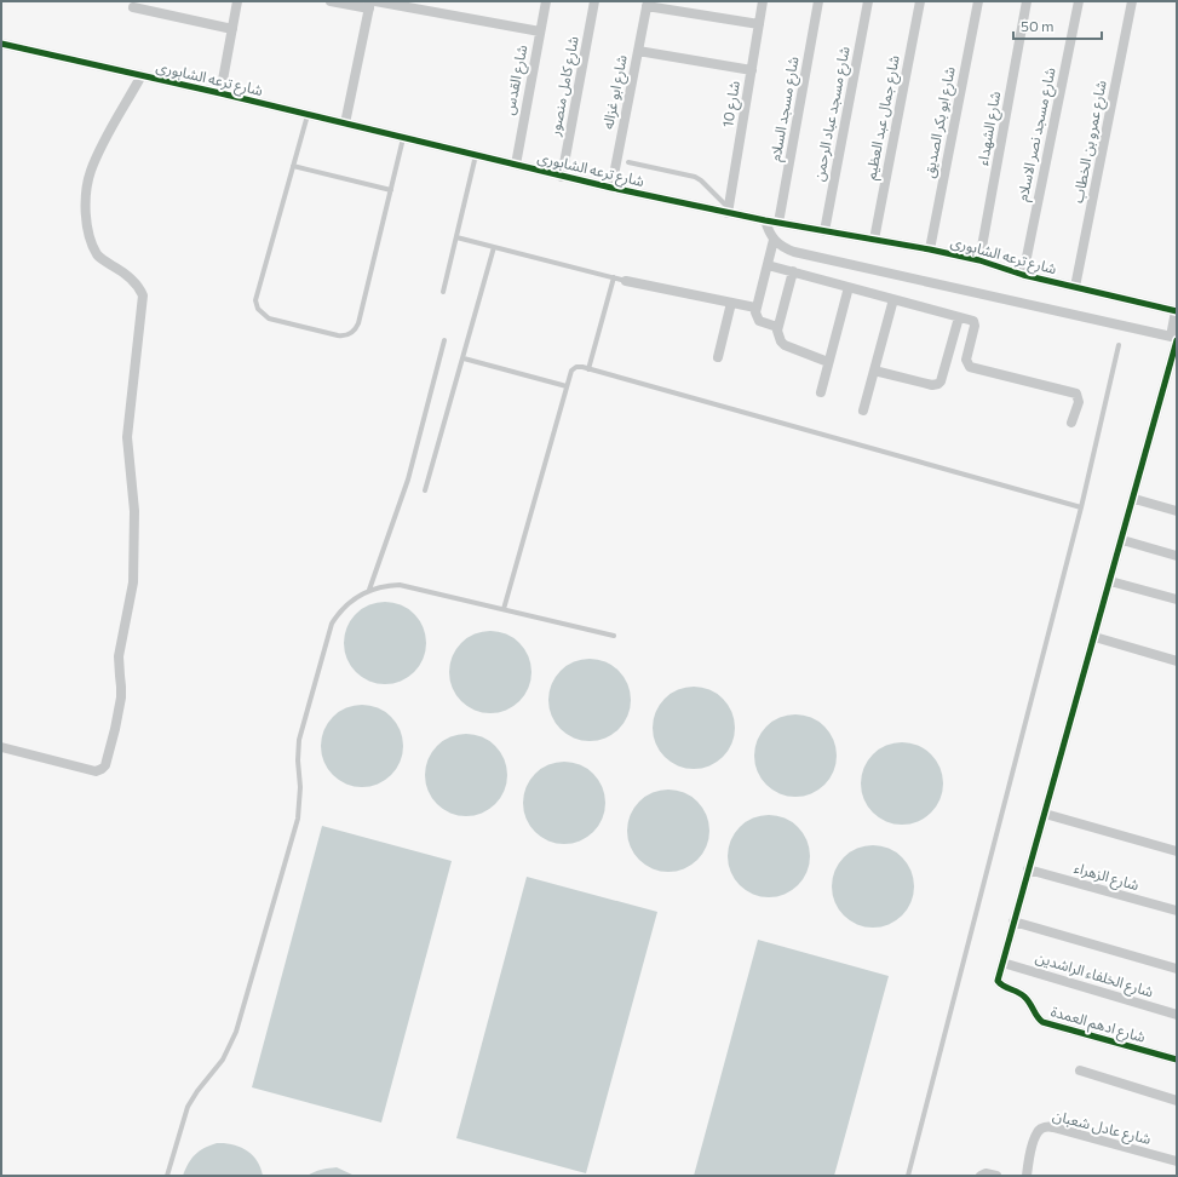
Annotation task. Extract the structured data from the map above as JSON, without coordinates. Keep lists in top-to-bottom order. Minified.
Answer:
{"streets":{"street":["شارع ترعه الشابورى","شارع القدس","شارع كامل منصور","شارع ابو غزاله","شارع 10","شارع مسجد السلام","شارع مسجد عباد الرحمن","شارع جمال عبد العظيم","شارع ابو بكر الصديق","شارع الشهداء","شارع مسجد نصر الاسلام","شارع عمرو بن الخطاب","شارع الزهراء","شارع الخلفاء الراشدين","شارع ادهم العمدة","شارع عادل شعبان"]},"crossings":[["شارع ترعه الشابورى","شارع القدس"],["شارع ترعه الشابورى","شارع كامل منصور"],["شارع ترعه الشابورى","شارع ابو غزاله"],["شارع ترعه الشابورى","شارع 10"],["شارع ترعه الشابورى","شارع مسجد السلام"],["شارع ترعه الشابورى","شارع مسجد عباد الرحمن"],["شارع ترعه الشابورى","شارع جمال عبد العظيم"],["شارع ترعه الشابورى","شارع ابو بكر الصديق"],["شارع ترعه الشابورى","شارع الشهداء"],["شارع ترعه الشابورى","شارع مسجد نصر الاسلام"],["شارع ترعه الشابورى","شارع عمرو بن الخطاب"],["شارع الخلفاء الراشدين","شارع ادهم العمدة"]],"scale_bar":"50 m"}
